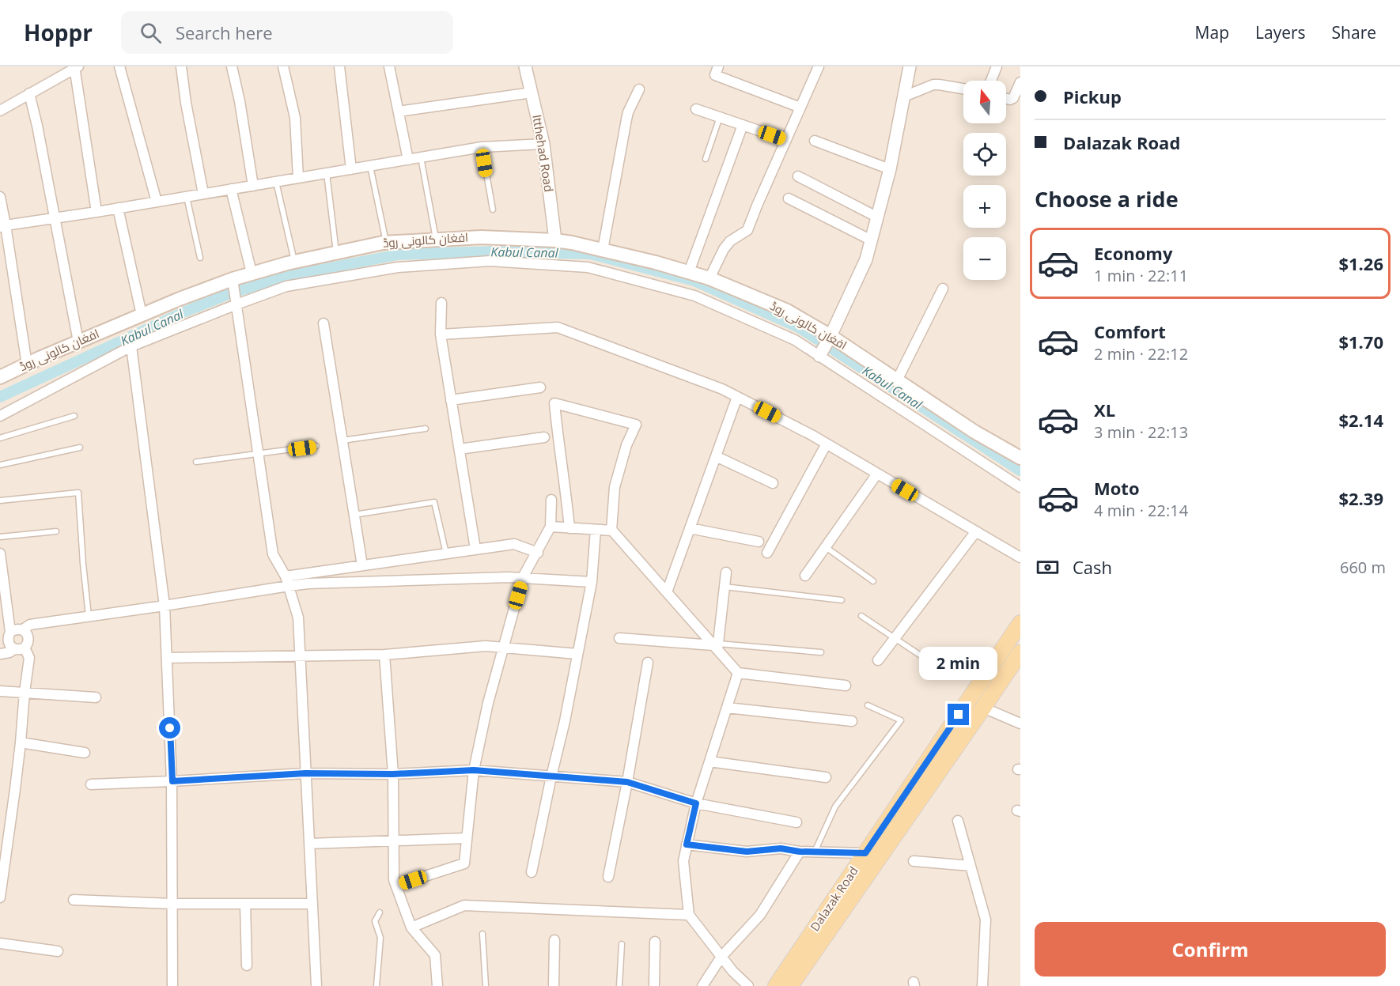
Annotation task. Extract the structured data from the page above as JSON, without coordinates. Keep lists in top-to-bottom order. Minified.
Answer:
{"streets":{"main road":["افغان کالونی روڈ","Dalazak Road"],"street":["Itthehad Road"]},"crossings":[["Itthehad Road","افغان کالونی روڈ"]],"water":["Kabul Canal"],"north":"top","page":{"header":"Hoppr","search":"Search here","nav":["Map","Layers","Share"],"banner":["Pickup","Dalazak Road"],"map_buttons":["+","−"],"heading":"Choose a ride","list":[{"name":"Economy","note":"1 min · 22:11","value":"$1.26"},{"name":"Comfort","note":"2 min · 22:12","value":"$1.70"},{"name":"XL","note":"3 min · 22:13","value":"$2.14"},{"name":"Moto","note":"4 min · 22:14","value":"$2.39"}],"pay":["Cash","660 m"],"bubble":"2 min","buttons":"Confirm"}}
